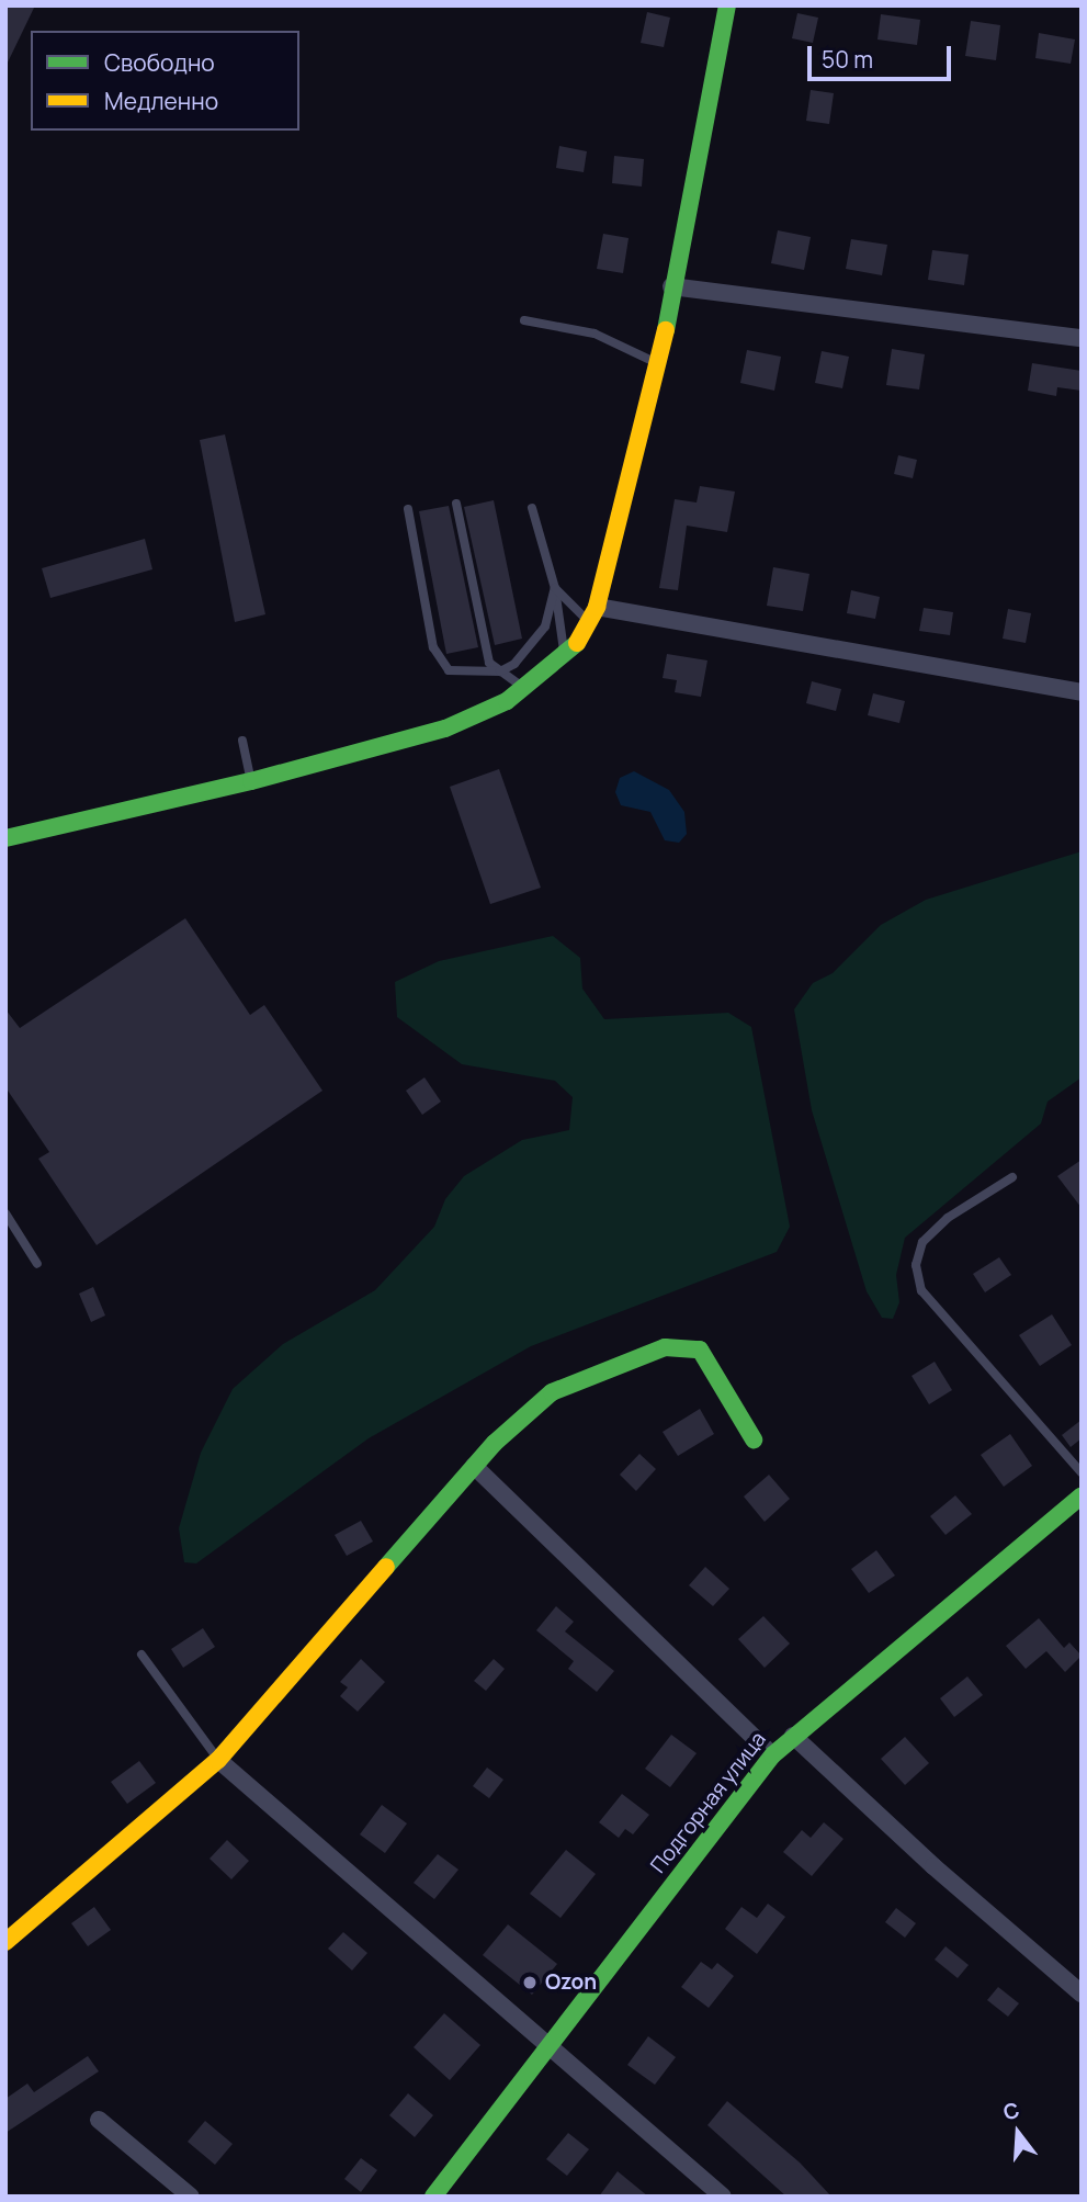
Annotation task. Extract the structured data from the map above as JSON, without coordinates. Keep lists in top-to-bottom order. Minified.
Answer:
{"streets":{"street":["Подгорная улица"]},"places":["Ozon"],"legend":["Свободно","Медленно"],"scale_bar":"50 m","north":"top"}
